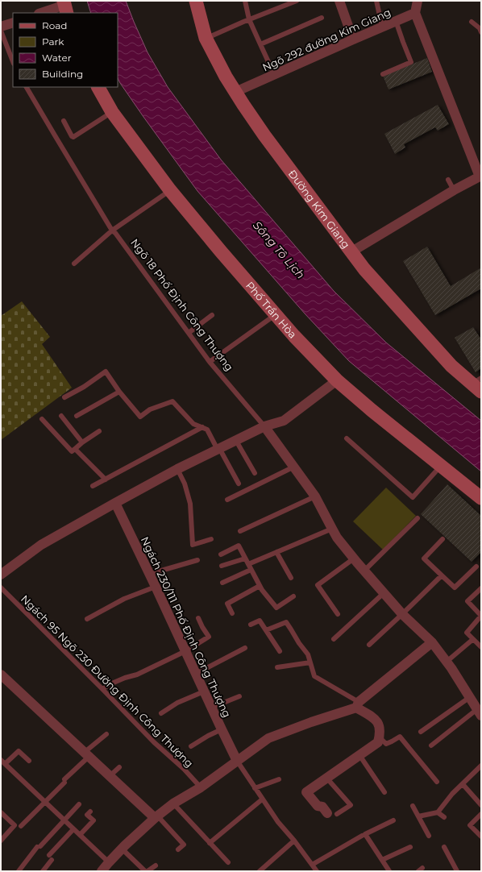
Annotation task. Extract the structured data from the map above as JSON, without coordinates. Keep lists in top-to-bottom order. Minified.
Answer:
{"streets":{"main road":["Đường Kim Giang","Phố Trần Hòa"],"street":["Ngõ 292 đường Kim Giang","Ngõ 18 Phố Định Công Thượng","Ngách 230/111 Phố Định Công Thượng"],"lane":["Ngách 95 Ngõ 230 Đường Định Công Thượng"]},"crossings":[["Ngõ 292 đường Kim Giang","Đường Kim Giang"]],"water":["Sông Tô Lịch"],"legend":["Road","Park","Water","Building"]}
